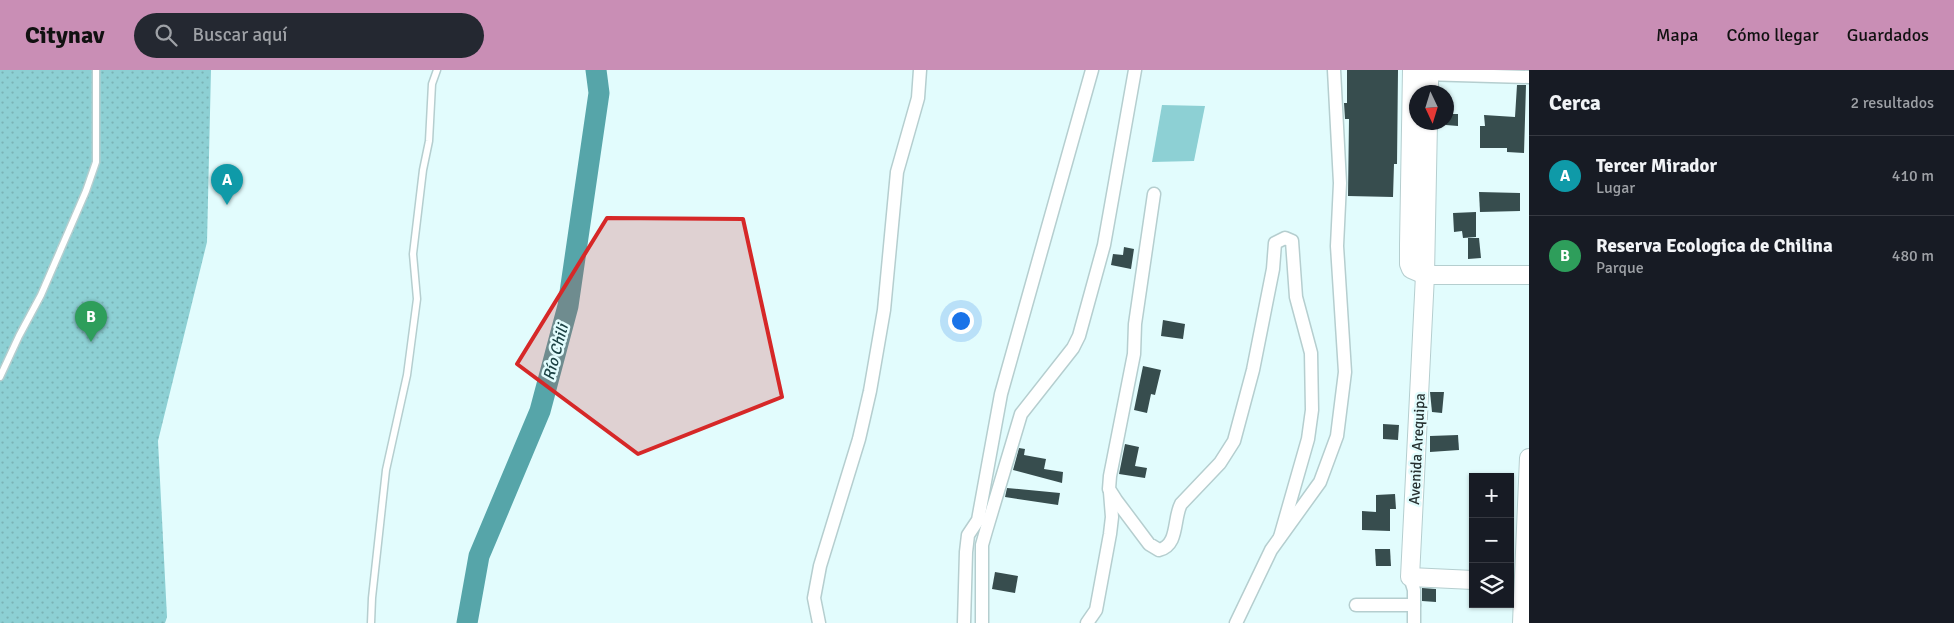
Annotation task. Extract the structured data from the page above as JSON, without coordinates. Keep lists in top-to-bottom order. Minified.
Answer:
{"streets":{"main road":["Avenida Arequipa"]},"water":["Río Chili"],"north":"bottom","page":{"header":"Citynav","search":"Buscar aquí","nav":["Mapa","Cómo llegar","Guardados"],"heading":["Cerca","2 resultados"],"list":[{"mark":"A","name":"Tercer Mirador","note":"Lugar","value":"410 m"},{"mark":"B","name":"Reserva Ecologica de Chilina","note":"Parque","value":"480 m"}],"pins":["A","B"],"map_buttons":["+","−"]}}
